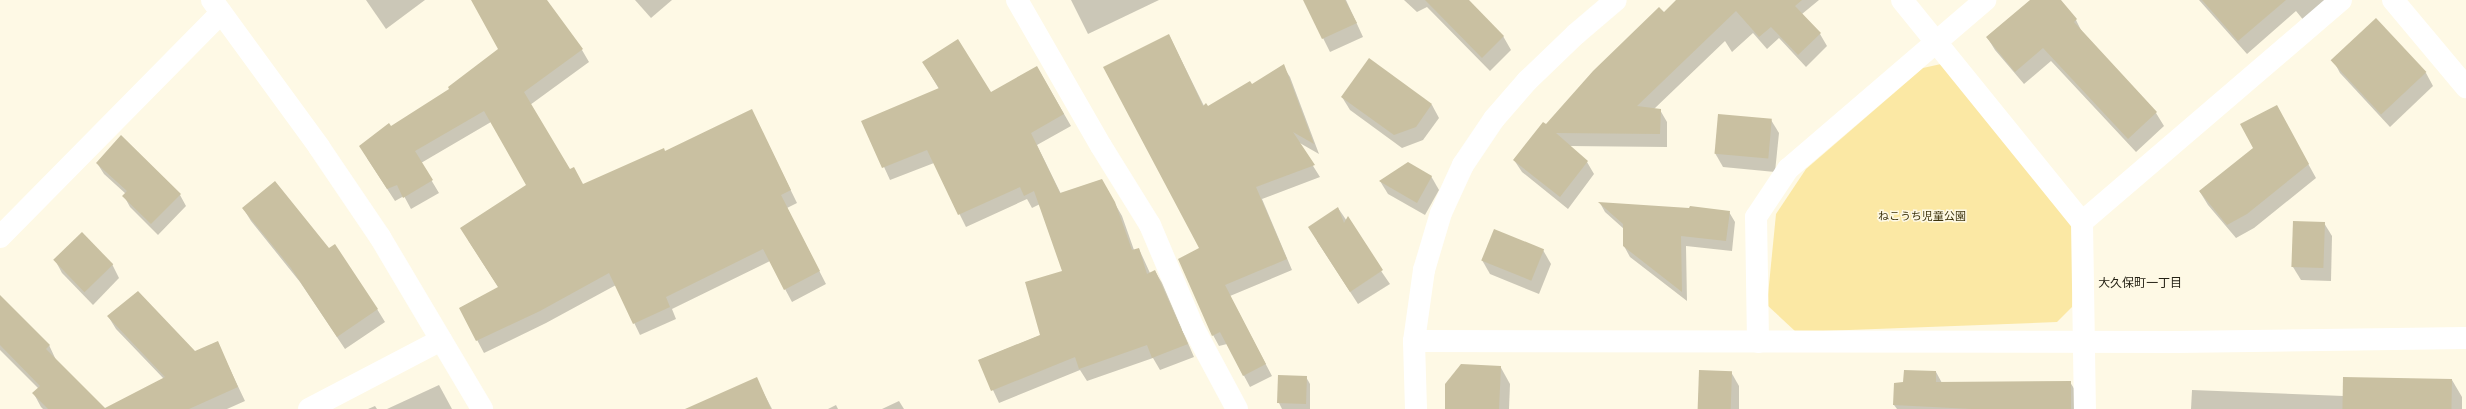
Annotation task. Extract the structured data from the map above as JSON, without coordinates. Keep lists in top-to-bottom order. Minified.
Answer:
{"districts":["大久保町一丁目"],"parks":["ねこうち児童公園"]}
